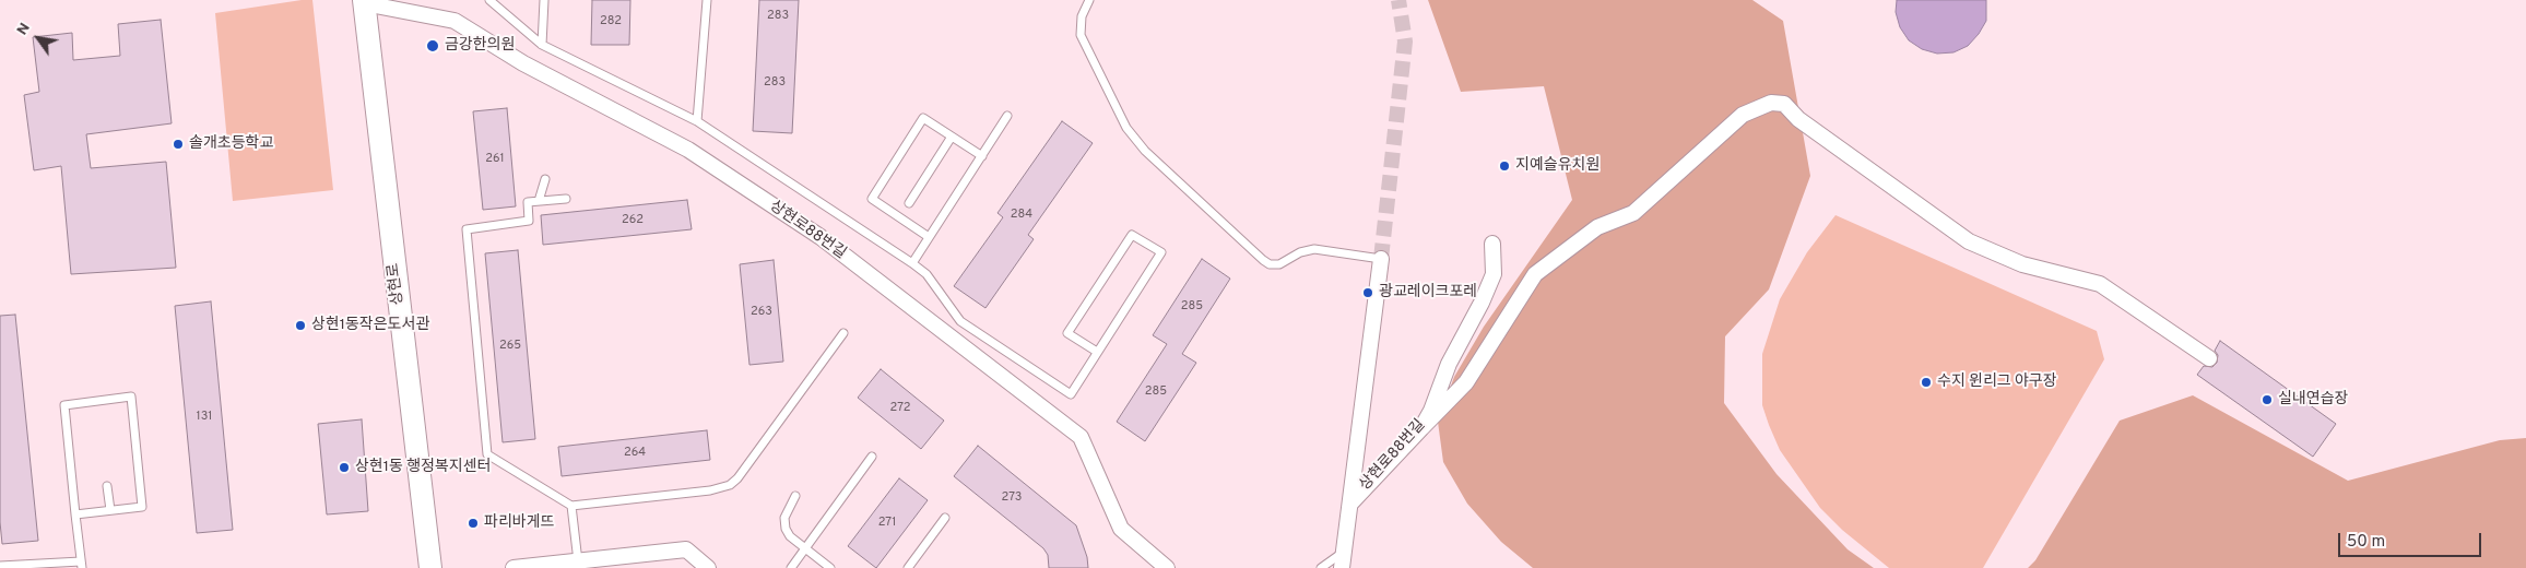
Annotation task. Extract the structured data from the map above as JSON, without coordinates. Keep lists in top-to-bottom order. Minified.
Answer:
{"streets":{"street":["상현로88번길","상현로"]},"crossings":[["상현로88번길","상현로"]],"places":["금강한의원","솔개초등학교","지예슬유치원","광교레이크포레","상현1동작은도서관","수지 윈리그 야구장","실내연습장","상현1동 행정복지센터","파리바게뜨"],"house_numbers":["283","282","283","261","284","262","285","263","265","285","272","131","264","273","271"],"scale_bar":"50 m","north":"top left"}
